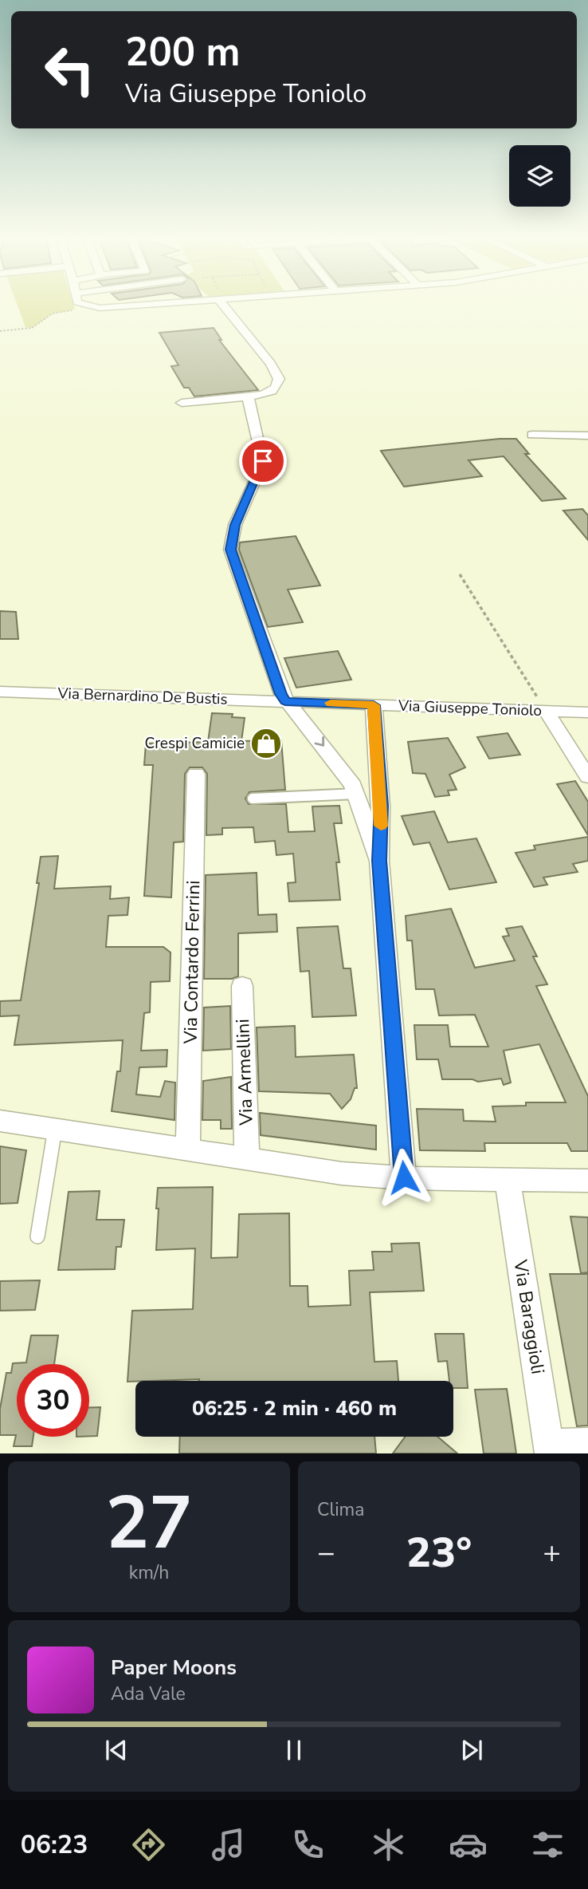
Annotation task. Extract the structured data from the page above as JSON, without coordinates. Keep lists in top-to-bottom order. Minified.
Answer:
{"streets":{"street":["Via Bernardino De Bustis","Via Giuseppe Toniolo","Via Contardo Ferrini","Via Armellini","Via Baraggioli"]},"crossings":[["Via Bernardino De Bustis","Via Giuseppe Toniolo"]],"places":{"shop":["Crespi Camicie"]},"page":{"turn":["200 m","Via Giuseppe Toniolo"],"limit":"30","trip":"06:25 · 2 min · 460 m","tile":[["27","km/h"],"Clima"],"heat":["−","23°","+"],"song":["Paper Moons","Ada Vale"],"tabs":"06:23"}}
